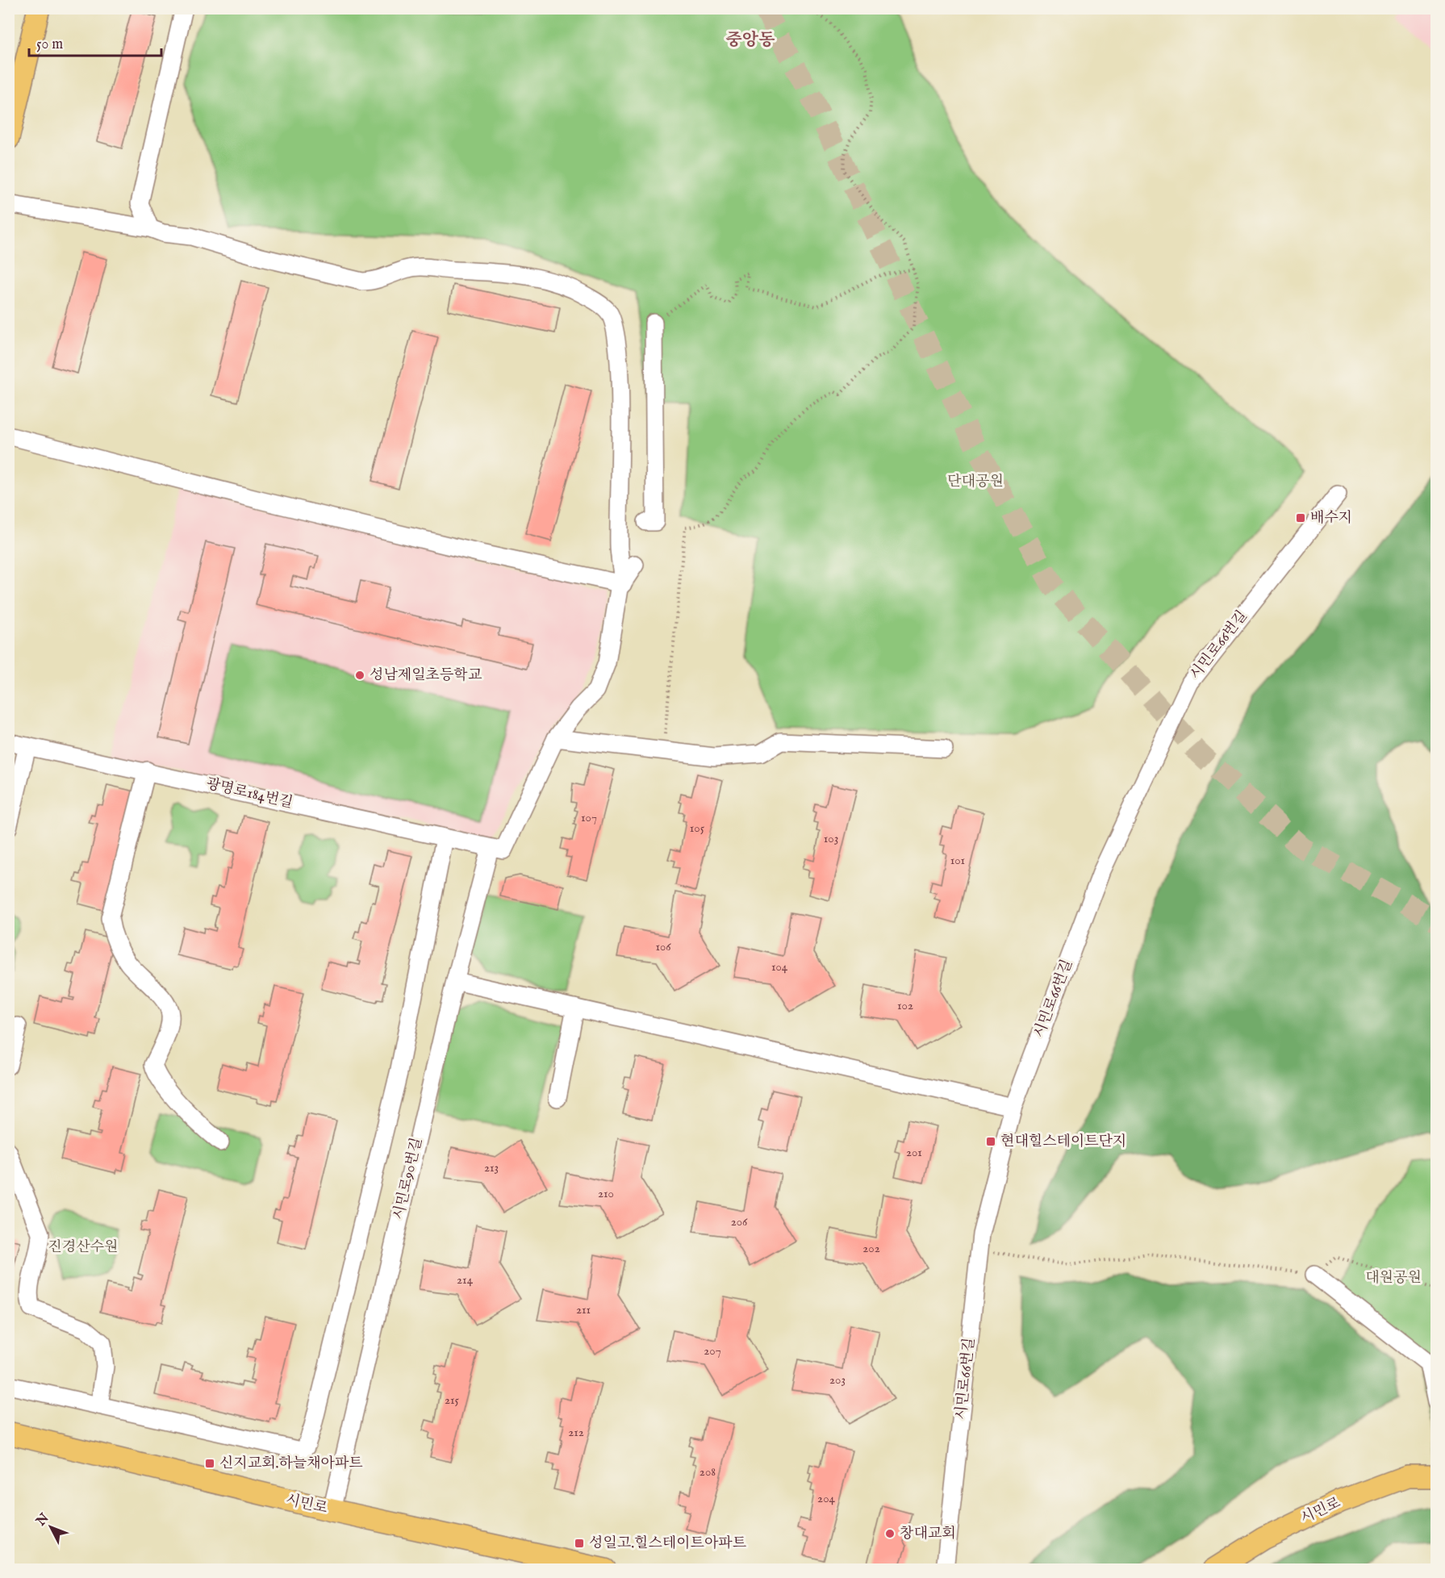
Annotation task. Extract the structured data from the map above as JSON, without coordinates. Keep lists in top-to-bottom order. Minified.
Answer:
{"streets":{"main road":["시민로"],"street":["시민로66번길","광명로184번길","시민로90번길"]},"crossings":[["광명로184번길","시민로90번길"],["시민로90번길","시민로"]],"districts":["중앙동"],"parks":["단대공원","진경산수원","대원공원"],"places":{"transit":["배수지","현대힐스테이트단지","신지교회.하늘채아파트","성일고.힐스테이트아파트"],"other":["성남제일초등학교","창대교회"]},"house_numbers":["107","105","103","101","106","104","102","201","213","210","206","202","214","211","207","203","215","212","208","204"],"scale_bar":"50 m","north":"top left"}
